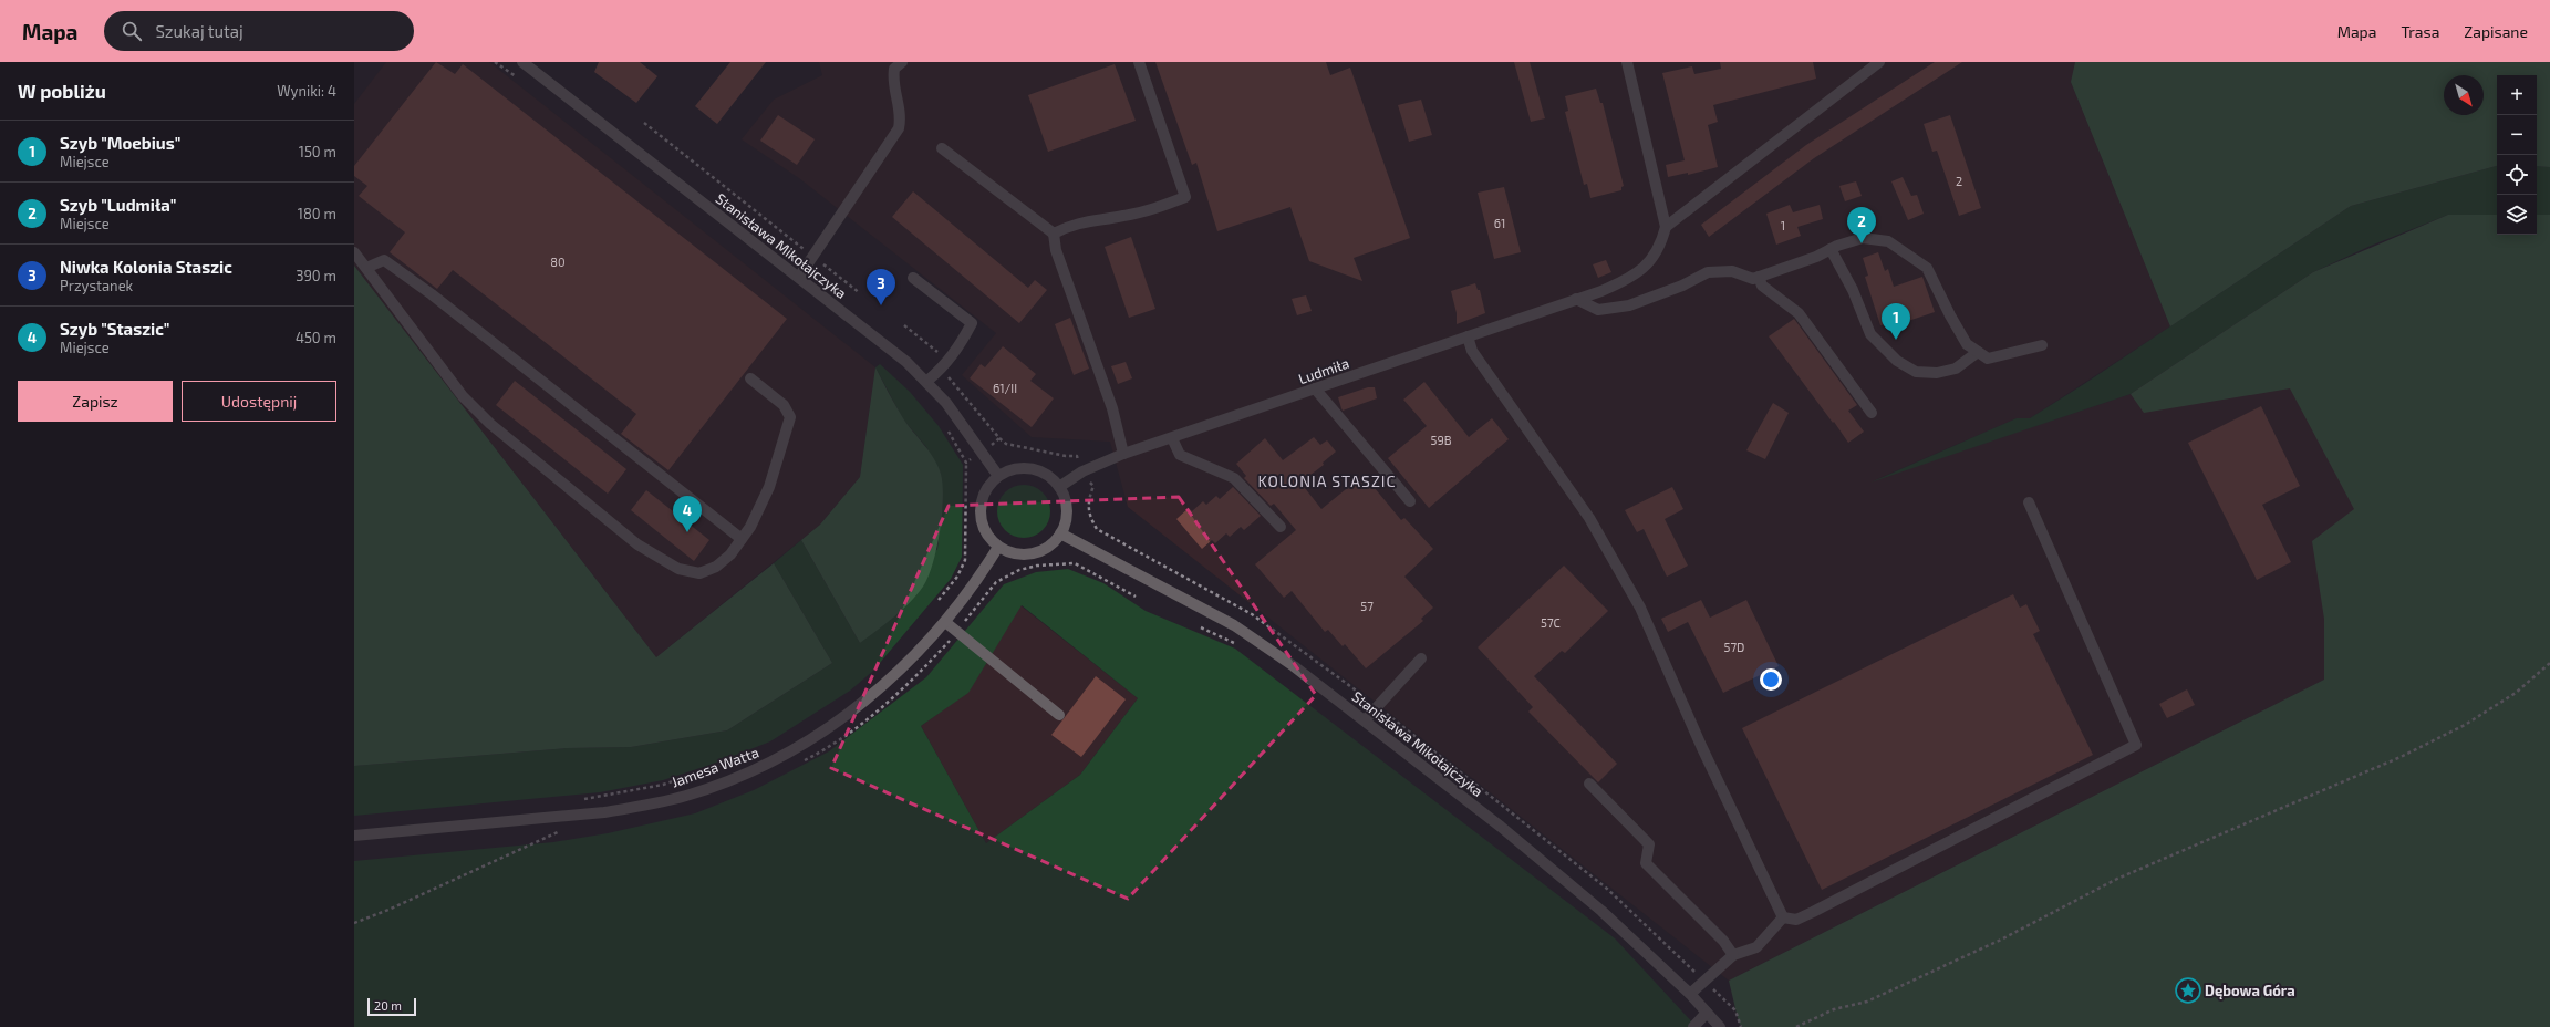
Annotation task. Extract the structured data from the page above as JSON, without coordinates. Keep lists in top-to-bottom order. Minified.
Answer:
{"streets":{"street":["Stanisława Mikołajczyka","Ludmiła","Jamesa Watta"]},"crossings":[["Stanisława Mikołajczyka","Ludmiła"],["Stanisława Mikołajczyka","Jamesa Watta"],["Ludmiła","Jamesa Watta"]],"districts":["KOLONIA STASZIC"],"places":{"place":["Dębowa Góra"]},"house_numbers":["2","61","1","80","61/II","59B","57","57C","57D"],"scale_bar":"20 m","north":"bottom right","page":{"header":"Mapa","search":"Szukaj tutaj","nav":["Mapa","Trasa","Zapisane"],"heading":["W pobliżu","Wyniki: 4"],"map_buttons":["+","−"],"list":[{"mark":"1","name":"Szyb \"Moebius\"","note":"Miejsce","value":"150 m"},{"mark":"2","name":"Szyb \"Ludmiła\"","note":"Miejsce","value":"180 m"},{"mark":"3","name":"Niwka Kolonia Staszic","note":"Przystanek","value":"390 m"},{"mark":"4","name":"Szyb \"Staszic\"","note":"Miejsce","value":"450 m"}],"pins":["2","3","1","4"],"buttons":["Zapisz","Udostępnij"],"scale":"20 m"}}
